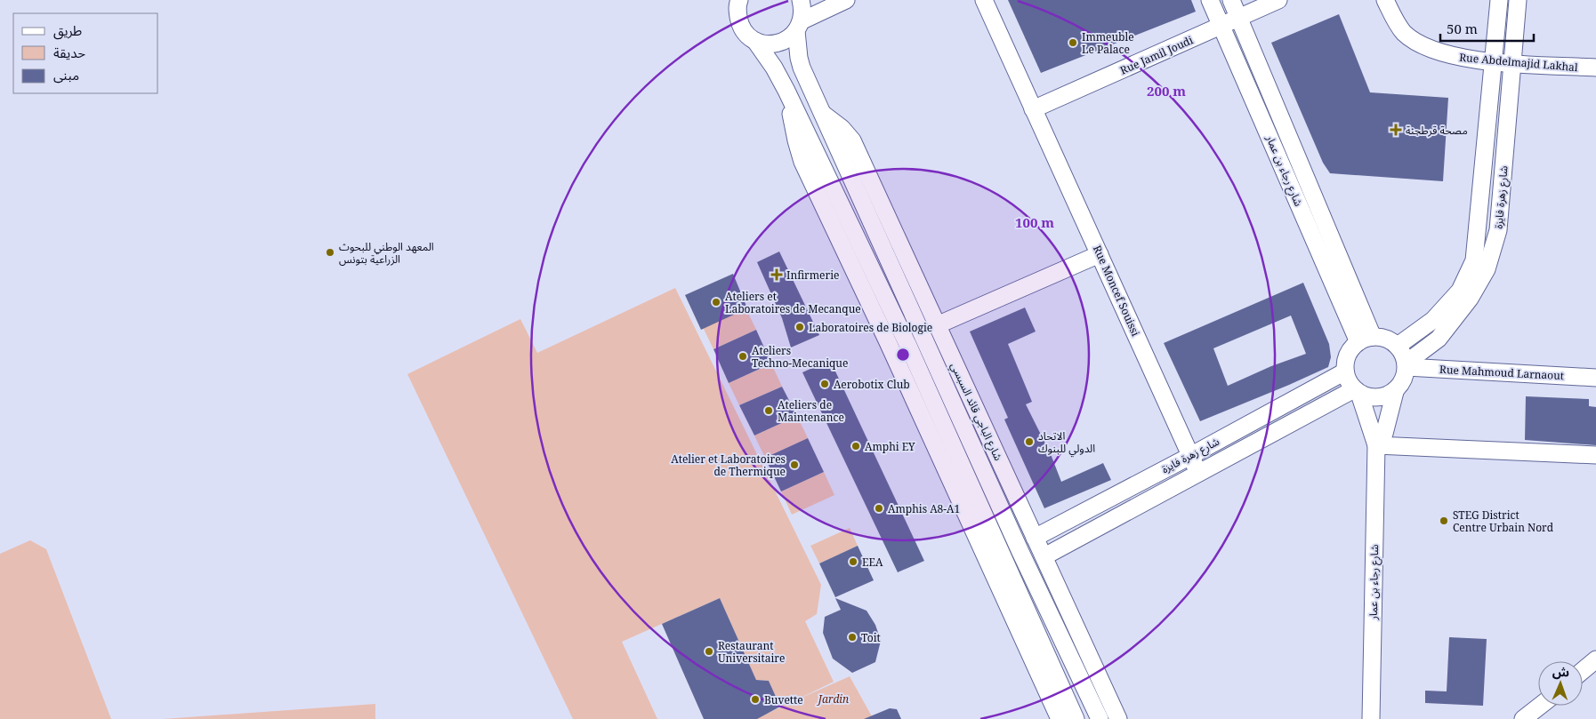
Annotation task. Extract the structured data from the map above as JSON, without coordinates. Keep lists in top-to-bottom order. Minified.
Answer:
{"streets":{"street":["Rue Jamil Joudi","Rue Abdelmajid Lakhal","شارع رجاء بن عمار","شارع زهرة فايزة","Rue Moncef Souissi","Rue Mahmoud Larnaout","شارع الباجي قائد السبسي"]},"crossings":[["Rue Jamil Joudi","شارع رجاء بن عمار"],["Rue Jamil Joudi","Rue Moncef Souissi"],["Rue Abdelmajid Lakhal","شارع زهرة فايزة"],["شارع رجاء بن عمار","شارع زهرة فايزة"],["شارع رجاء بن عمار","Rue Mahmoud Larnaout"],["شارع زهرة فايزة","Rue Moncef Souissi"],["شارع زهرة فايزة","Rue Mahmoud Larnaout"],["شارع زهرة فايزة","شارع الباجي قائد السبسي"]],"parks":["Jardin"],"places":{"other":["Immeuble Le Palace","المعهد الوطني للبحوث الزراعية بتونس","Ateliers et Laboratoires de Mecanque","Laboratoires de Biologie","Ateliers Techno-Mecanique","Aerobotix Club","Ateliers de Maintenance","الاتحاد الدولي للبنوك","Amphi EY","Atelier et Laboratoires de Thermique","Amphis A8-A1","STEG District Centre Urbain Nord","EEA","Toit","Restaurant Universitaire","Buvette"],"health":["مصحة قرطجنة","Infirmerie"]},"legend":["طريق","حديقة","مبنى"],"scale_bar":"50 m","north":"top","rings":["200 m","100 m"]}
